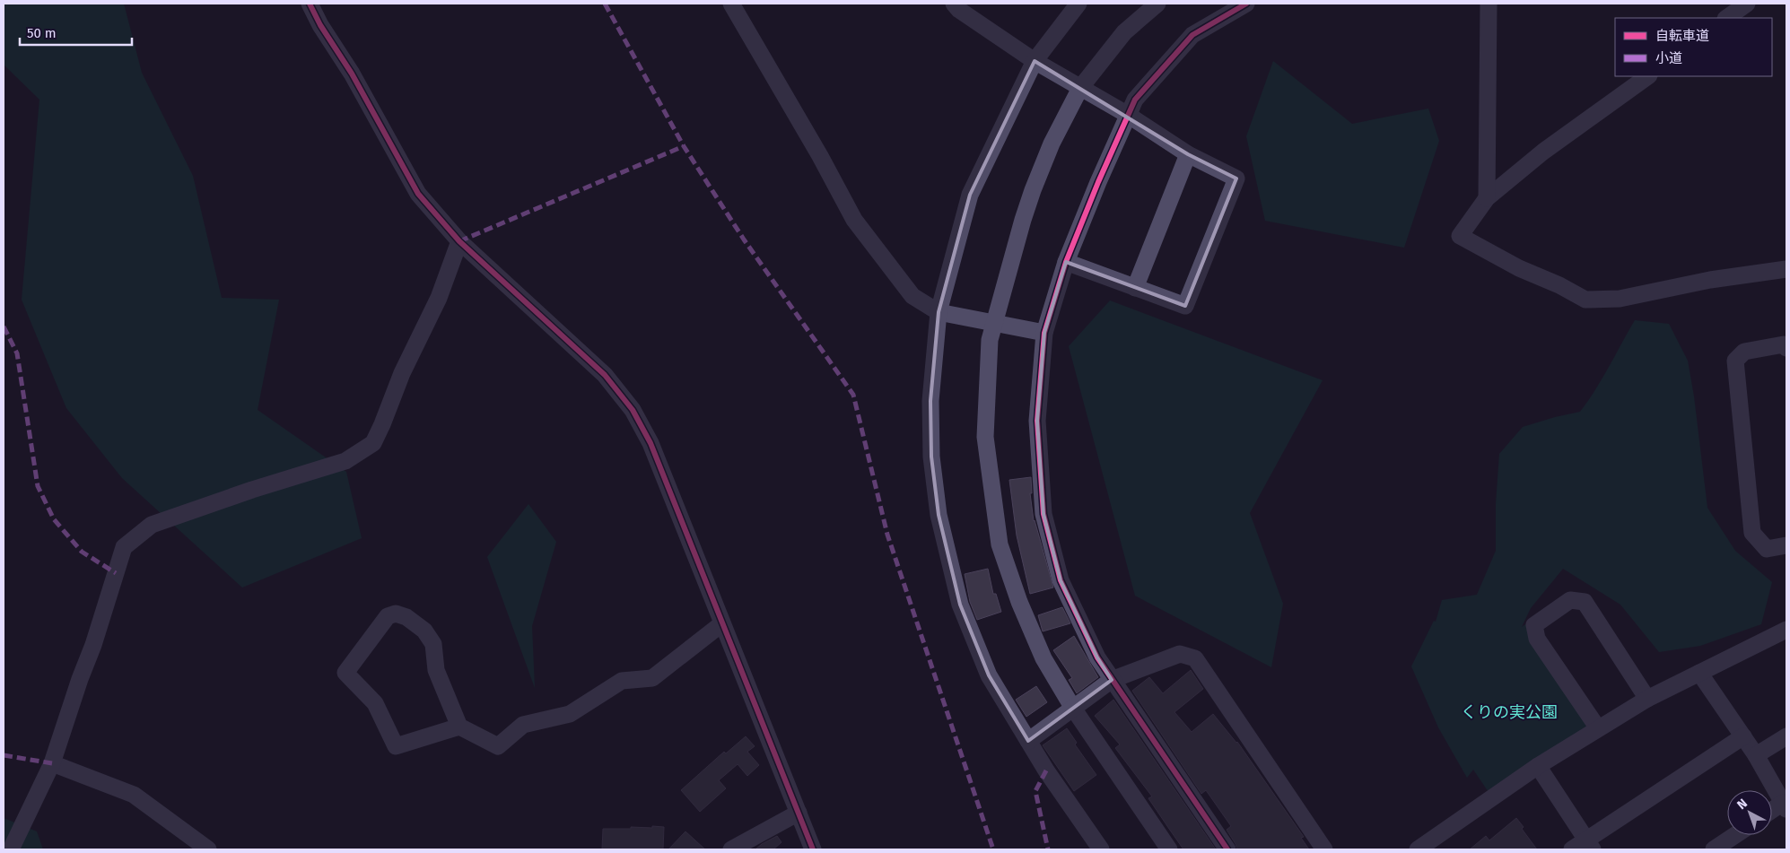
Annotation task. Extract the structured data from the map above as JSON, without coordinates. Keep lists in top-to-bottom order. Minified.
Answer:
{"parks":["くりの実公園"],"legend":["自転車道","小道"],"scale_bar":"50 m","north":"top left"}
